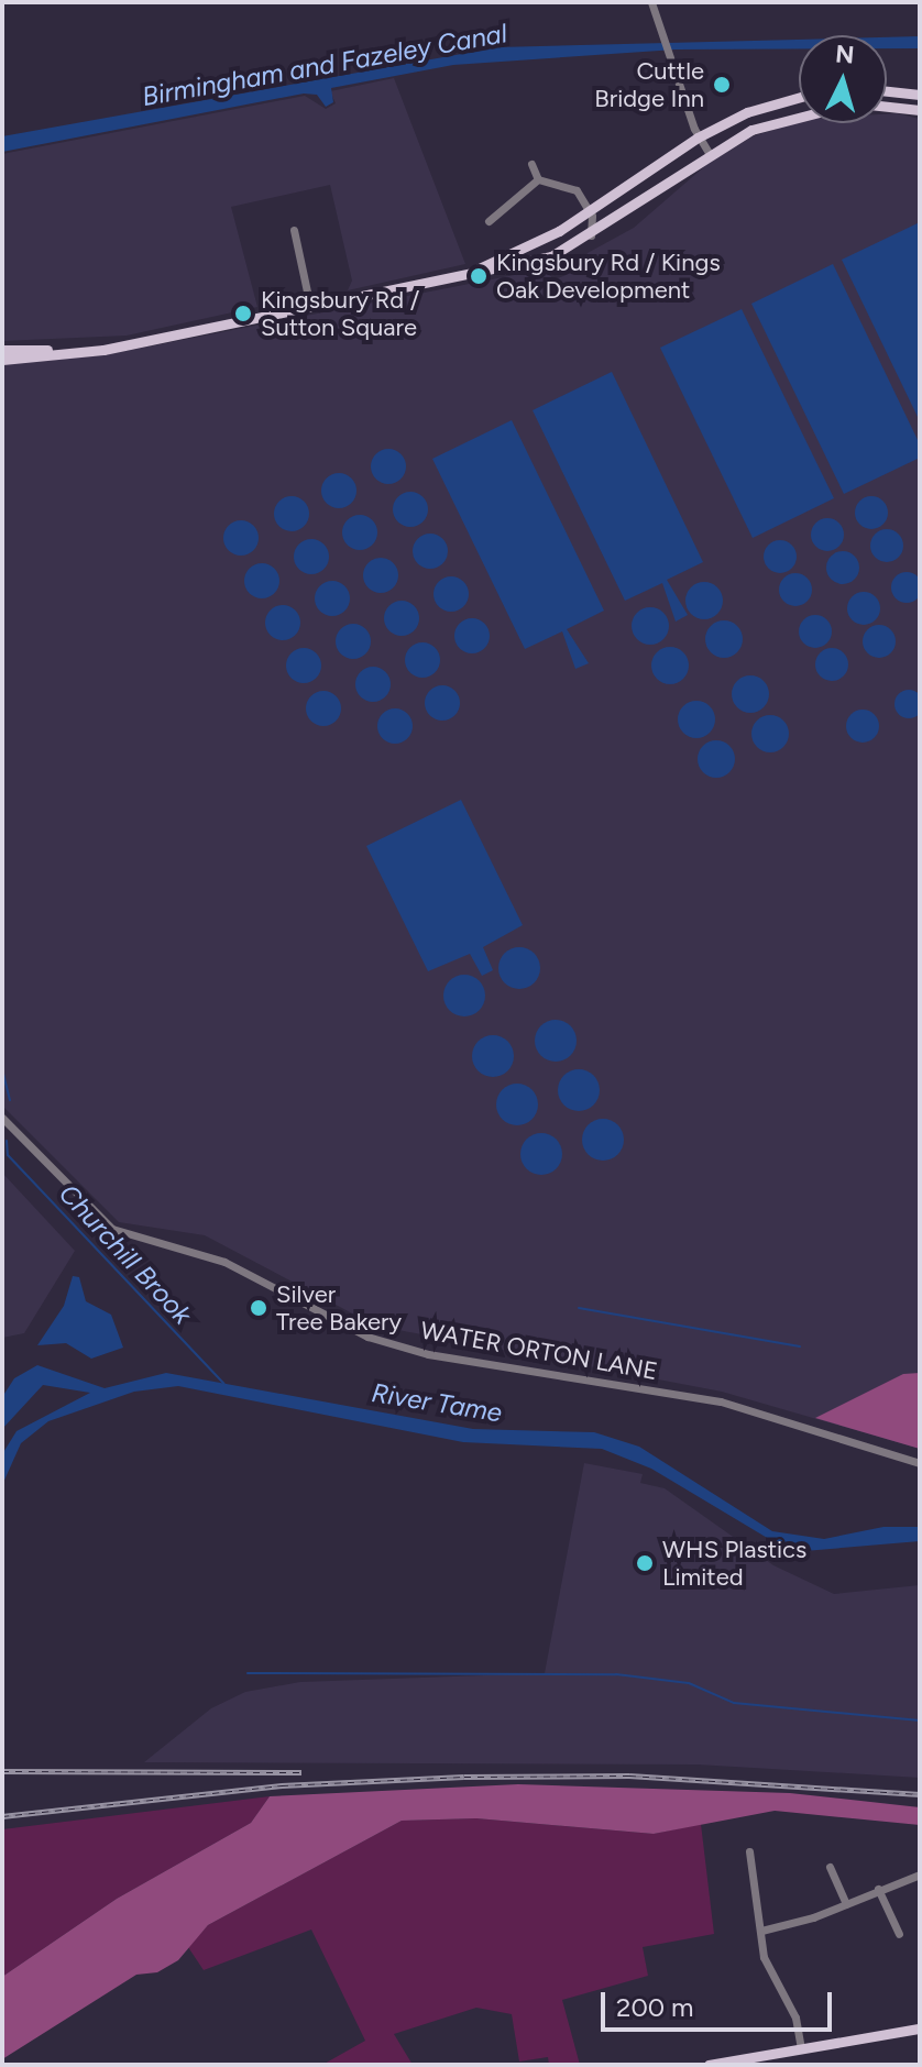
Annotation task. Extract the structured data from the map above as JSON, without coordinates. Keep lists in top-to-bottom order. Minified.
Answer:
{"streets":{"street":["WATER ORTON LANE"]},"water":["Birmingham and Fazeley Canal","Churchill Brook","River Tame"],"places":["Cuttle Bridge Inn","Kingsbury Rd / Kings Oak Development","Kingsbury Rd / Sutton Square","Silver Tree Bakery","WHS Plastics Limited"],"scale_bar":"200 m","north":"top"}
